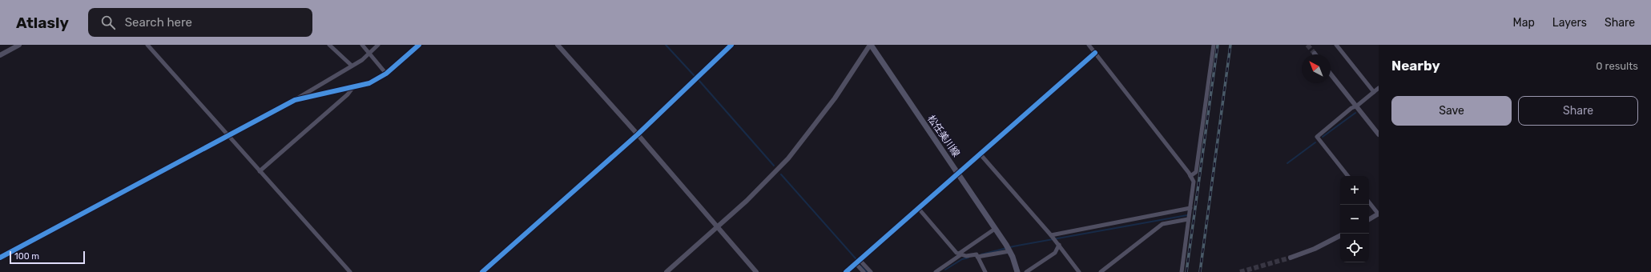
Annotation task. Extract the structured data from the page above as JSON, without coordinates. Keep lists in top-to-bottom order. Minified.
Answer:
{"streets":{"main road":["松任美川線"]},"scale_bar":"100 m","north":"top left","page":{"header":"Atlasly","search":"Search here","nav":["Map","Layers","Share"],"heading":["Nearby","0 results"],"buttons":["Save","Share"],"map_buttons":["+","−"],"scale":"100 m"}}
